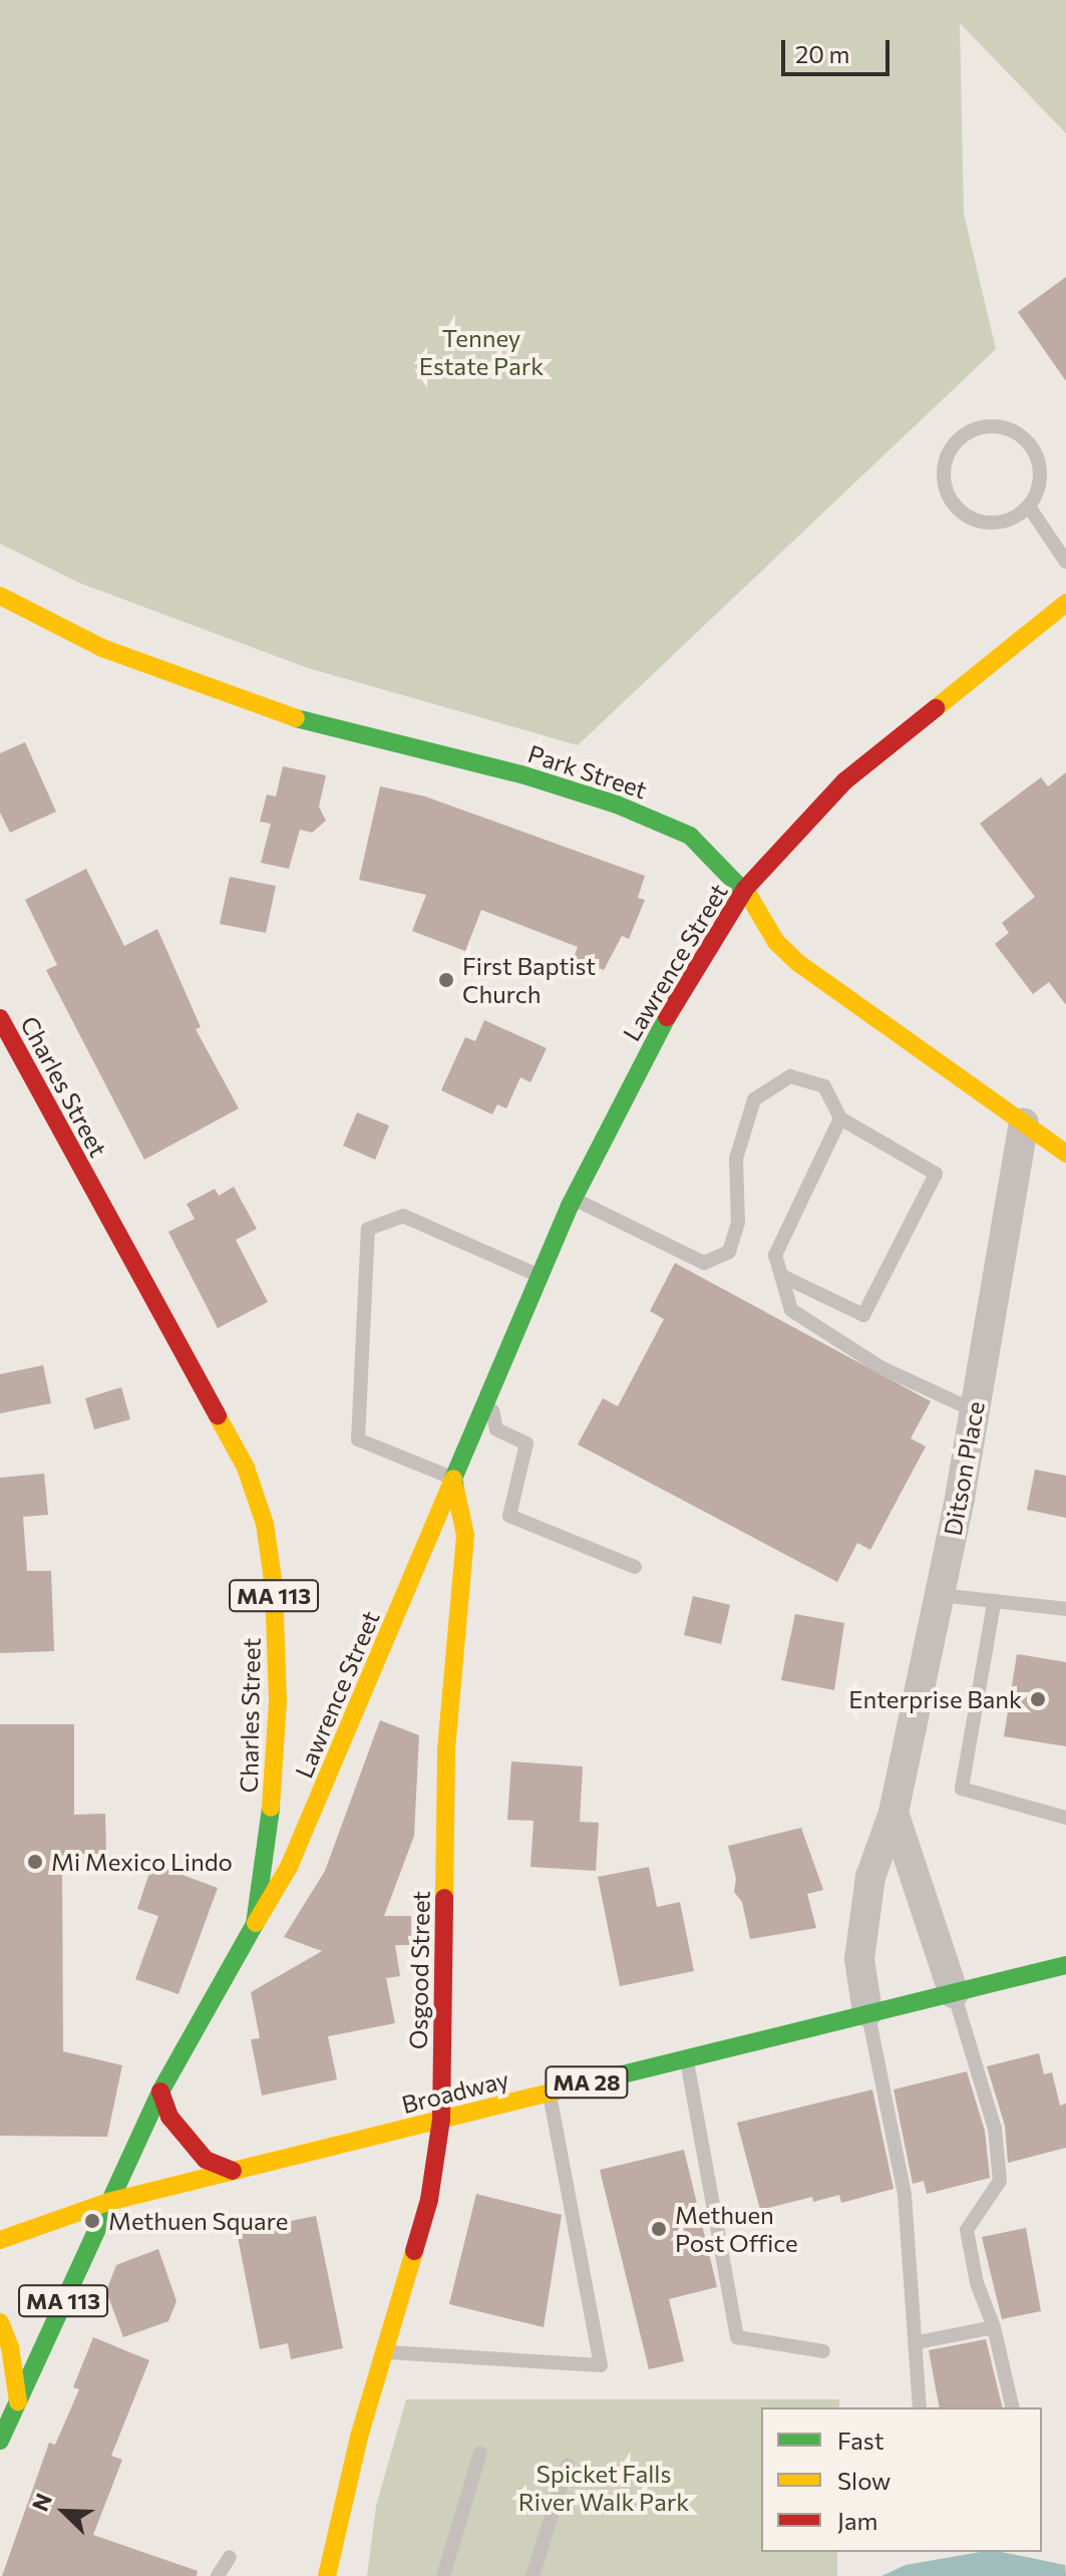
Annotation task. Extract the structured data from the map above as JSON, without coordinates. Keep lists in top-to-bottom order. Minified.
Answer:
{"streets":{"main road":["Park Street","Lawrence Street","Charles Street","MA 113","Osgood Street","MA 28","Broadway"],"street":["Ditson Place"]},"crossings":[["Park Street","Lawrence Street"],["Park Street","Ditson Place"],["Lawrence Street","Charles Street"],["Lawrence Street","Osgood Street"],["Charles Street","MA 113"],["Charles Street","Broadway"],["Ditson Place","Broadway"],["MA 113","Broadway"],["Osgood Street","Broadway"]],"parks":["Tenney Estate Park","Spicket Falls River Walk Park"],"places":["First Baptist Church","Enterprise Bank","Mi Mexico Lindo","Methuen Square","Methuen Post Office"],"legend":["Fast","Slow","Jam"],"scale_bar":"20 m","north":"top left"}
